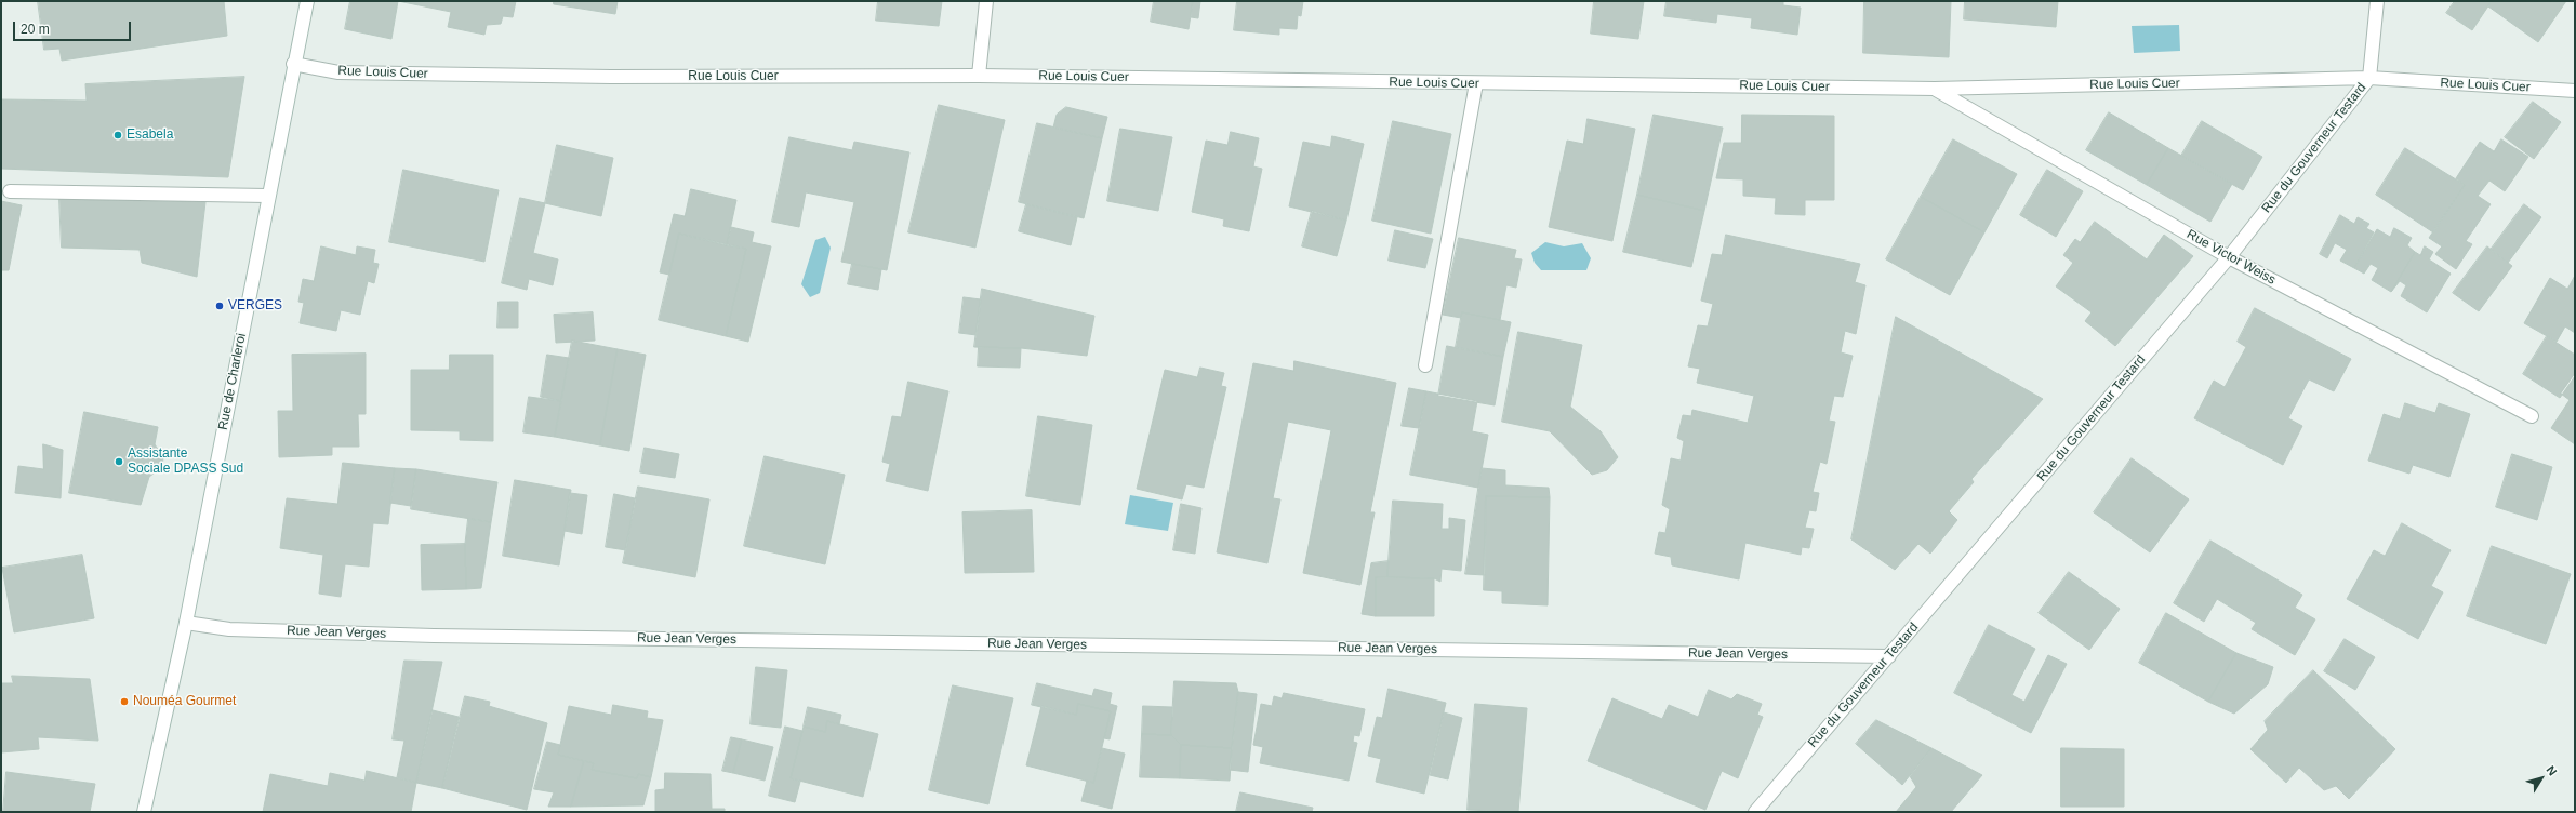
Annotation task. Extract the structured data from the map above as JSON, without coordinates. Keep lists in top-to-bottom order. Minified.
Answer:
{"streets":{"street":["Rue Louis Cuer","Rue du Gouverneur Testard","Rue Victor Weiss","Rue de Charleroi","Rue Jean Verges"]},"crossings":[["Rue Louis Cuer","Rue du Gouverneur Testard"],["Rue Louis Cuer","Rue Victor Weiss"],["Rue Louis Cuer","Rue de Charleroi"],["Rue du Gouverneur Testard","Rue Victor Weiss"],["Rue du Gouverneur Testard","Rue Jean Verges"],["Rue de Charleroi","Rue Jean Verges"]],"places":["Esabela","VERGES","Assistante Sociale DPASS Sud","Nouméa Gourmet"],"scale_bar":"20 m","north":"top right"}
